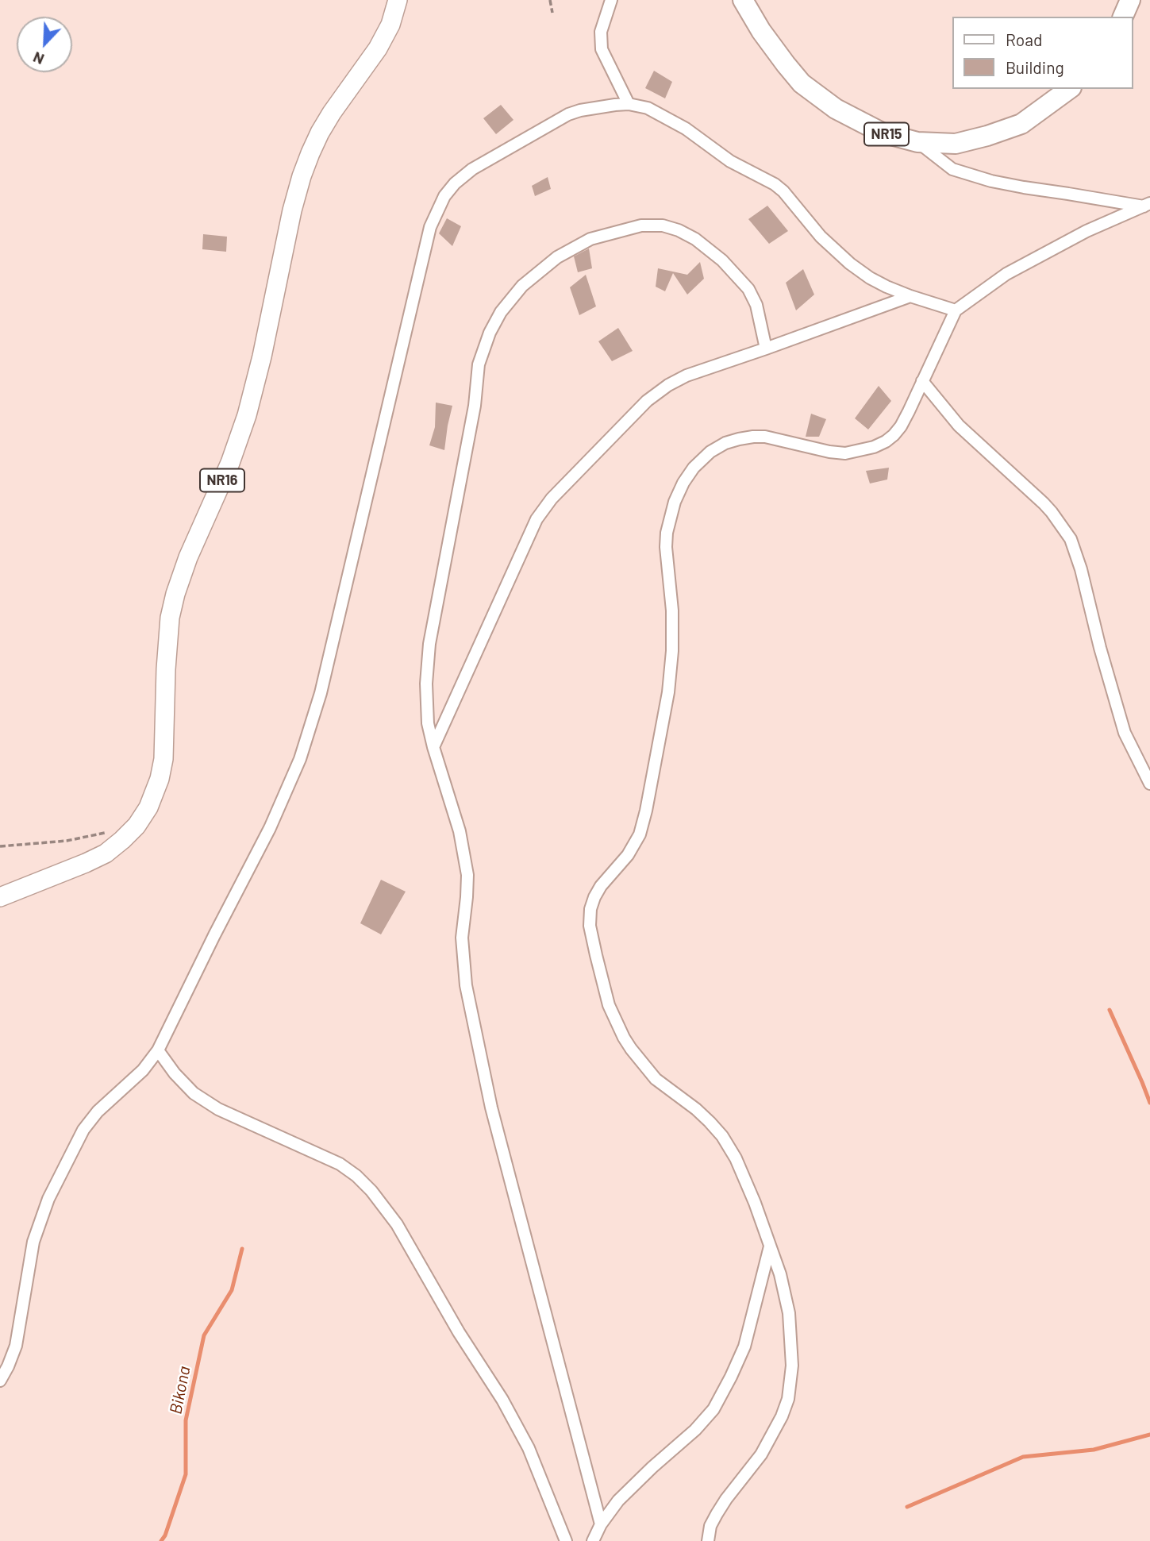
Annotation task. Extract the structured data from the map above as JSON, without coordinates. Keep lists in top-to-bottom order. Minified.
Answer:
{"streets":{"highway":["NR15"],"main road":["NR16"]},"water":["Bikona"],"legend":["Road","Building"],"north":"bottom left"}
